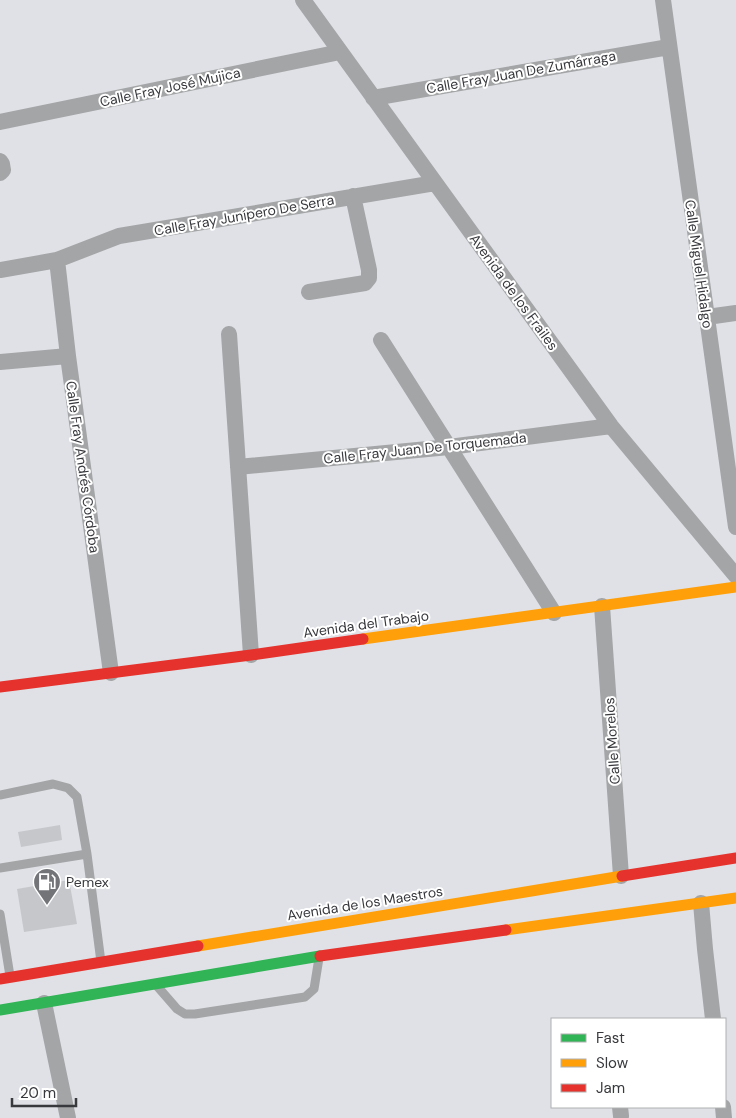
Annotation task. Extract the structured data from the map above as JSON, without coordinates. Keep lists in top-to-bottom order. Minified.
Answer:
{"streets":{"main road":["Avenida del Trabajo","Avenida de los Maestros"],"street":["Calle Fray Juan De Zumárraga","Calle Fray José Mujica","Calle Fray Junípero De Serra","Calle Miguel Hidalgo","Avenida de los Frailes","Calle Fray Juan De Torquemada","Calle Fray Andrés Córdoba","Calle Morelos"]},"crossings":[["Calle Fray Juan De Zumárraga","Calle Miguel Hidalgo"],["Calle Fray Juan De Zumárraga","Avenida de los Frailes"],["Calle Fray José Mujica","Avenida de los Frailes"],["Calle Fray Junípero De Serra","Avenida de los Frailes"],["Calle Fray Junípero De Serra","Calle Fray Andrés Córdoba"],["Avenida de los Frailes","Calle Fray Juan De Torquemada"],["Calle Fray Andrés Córdoba","Avenida del Trabajo"],["Avenida del Trabajo","Calle Morelos"],["Calle Morelos","Avenida de los Maestros"]],"places":{"fuel station":["Pemex"]},"legend":["Fast","Slow","Jam"],"scale_bar":"20 m"}
